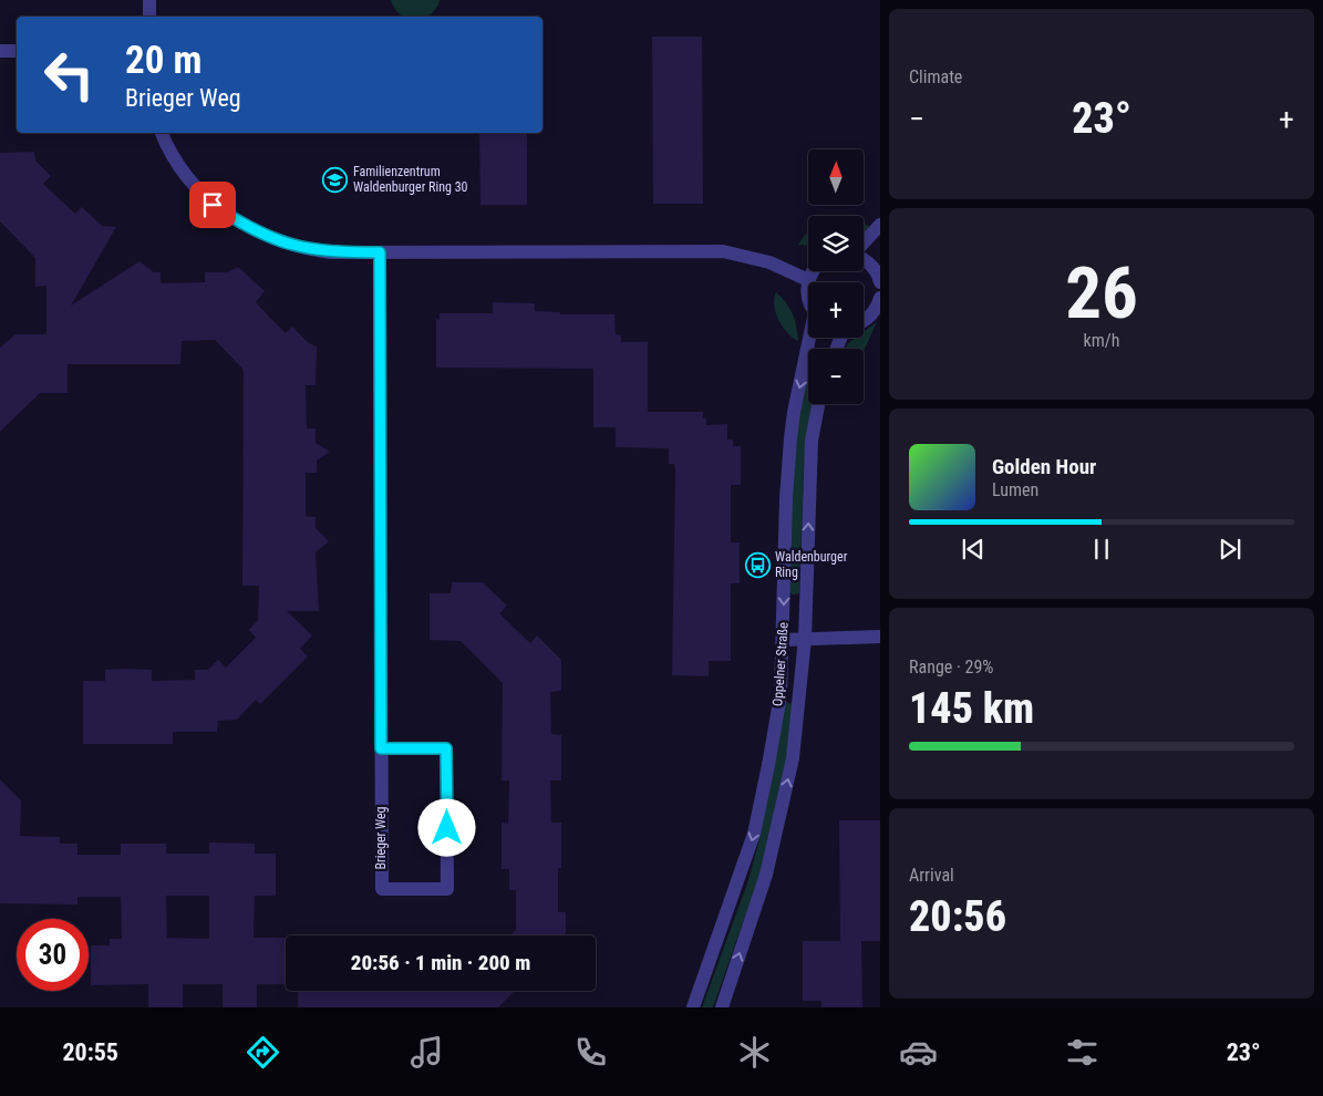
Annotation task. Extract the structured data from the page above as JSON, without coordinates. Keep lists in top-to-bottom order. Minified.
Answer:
{"streets":{"street":["Oppelner Straße","Brieger Weg"]},"places":{"school or university":["Familienzentrum Waldenburger Ring 30"],"bus stop":["Waldenburger Ring"]},"north":"top","page":{"tile":["Climate",["26","km/h"],["Range · 29%","145 km"],["Arrival","20:56"]],"turn":["20 m","Brieger Weg"],"heat":["−","23°","+"],"map_buttons":["+","−"],"song":["Golden Hour","Lumen"],"limit":"30","trip":"20:56 · 1 min · 200 m","tabs":["20:55","23°"]}}
